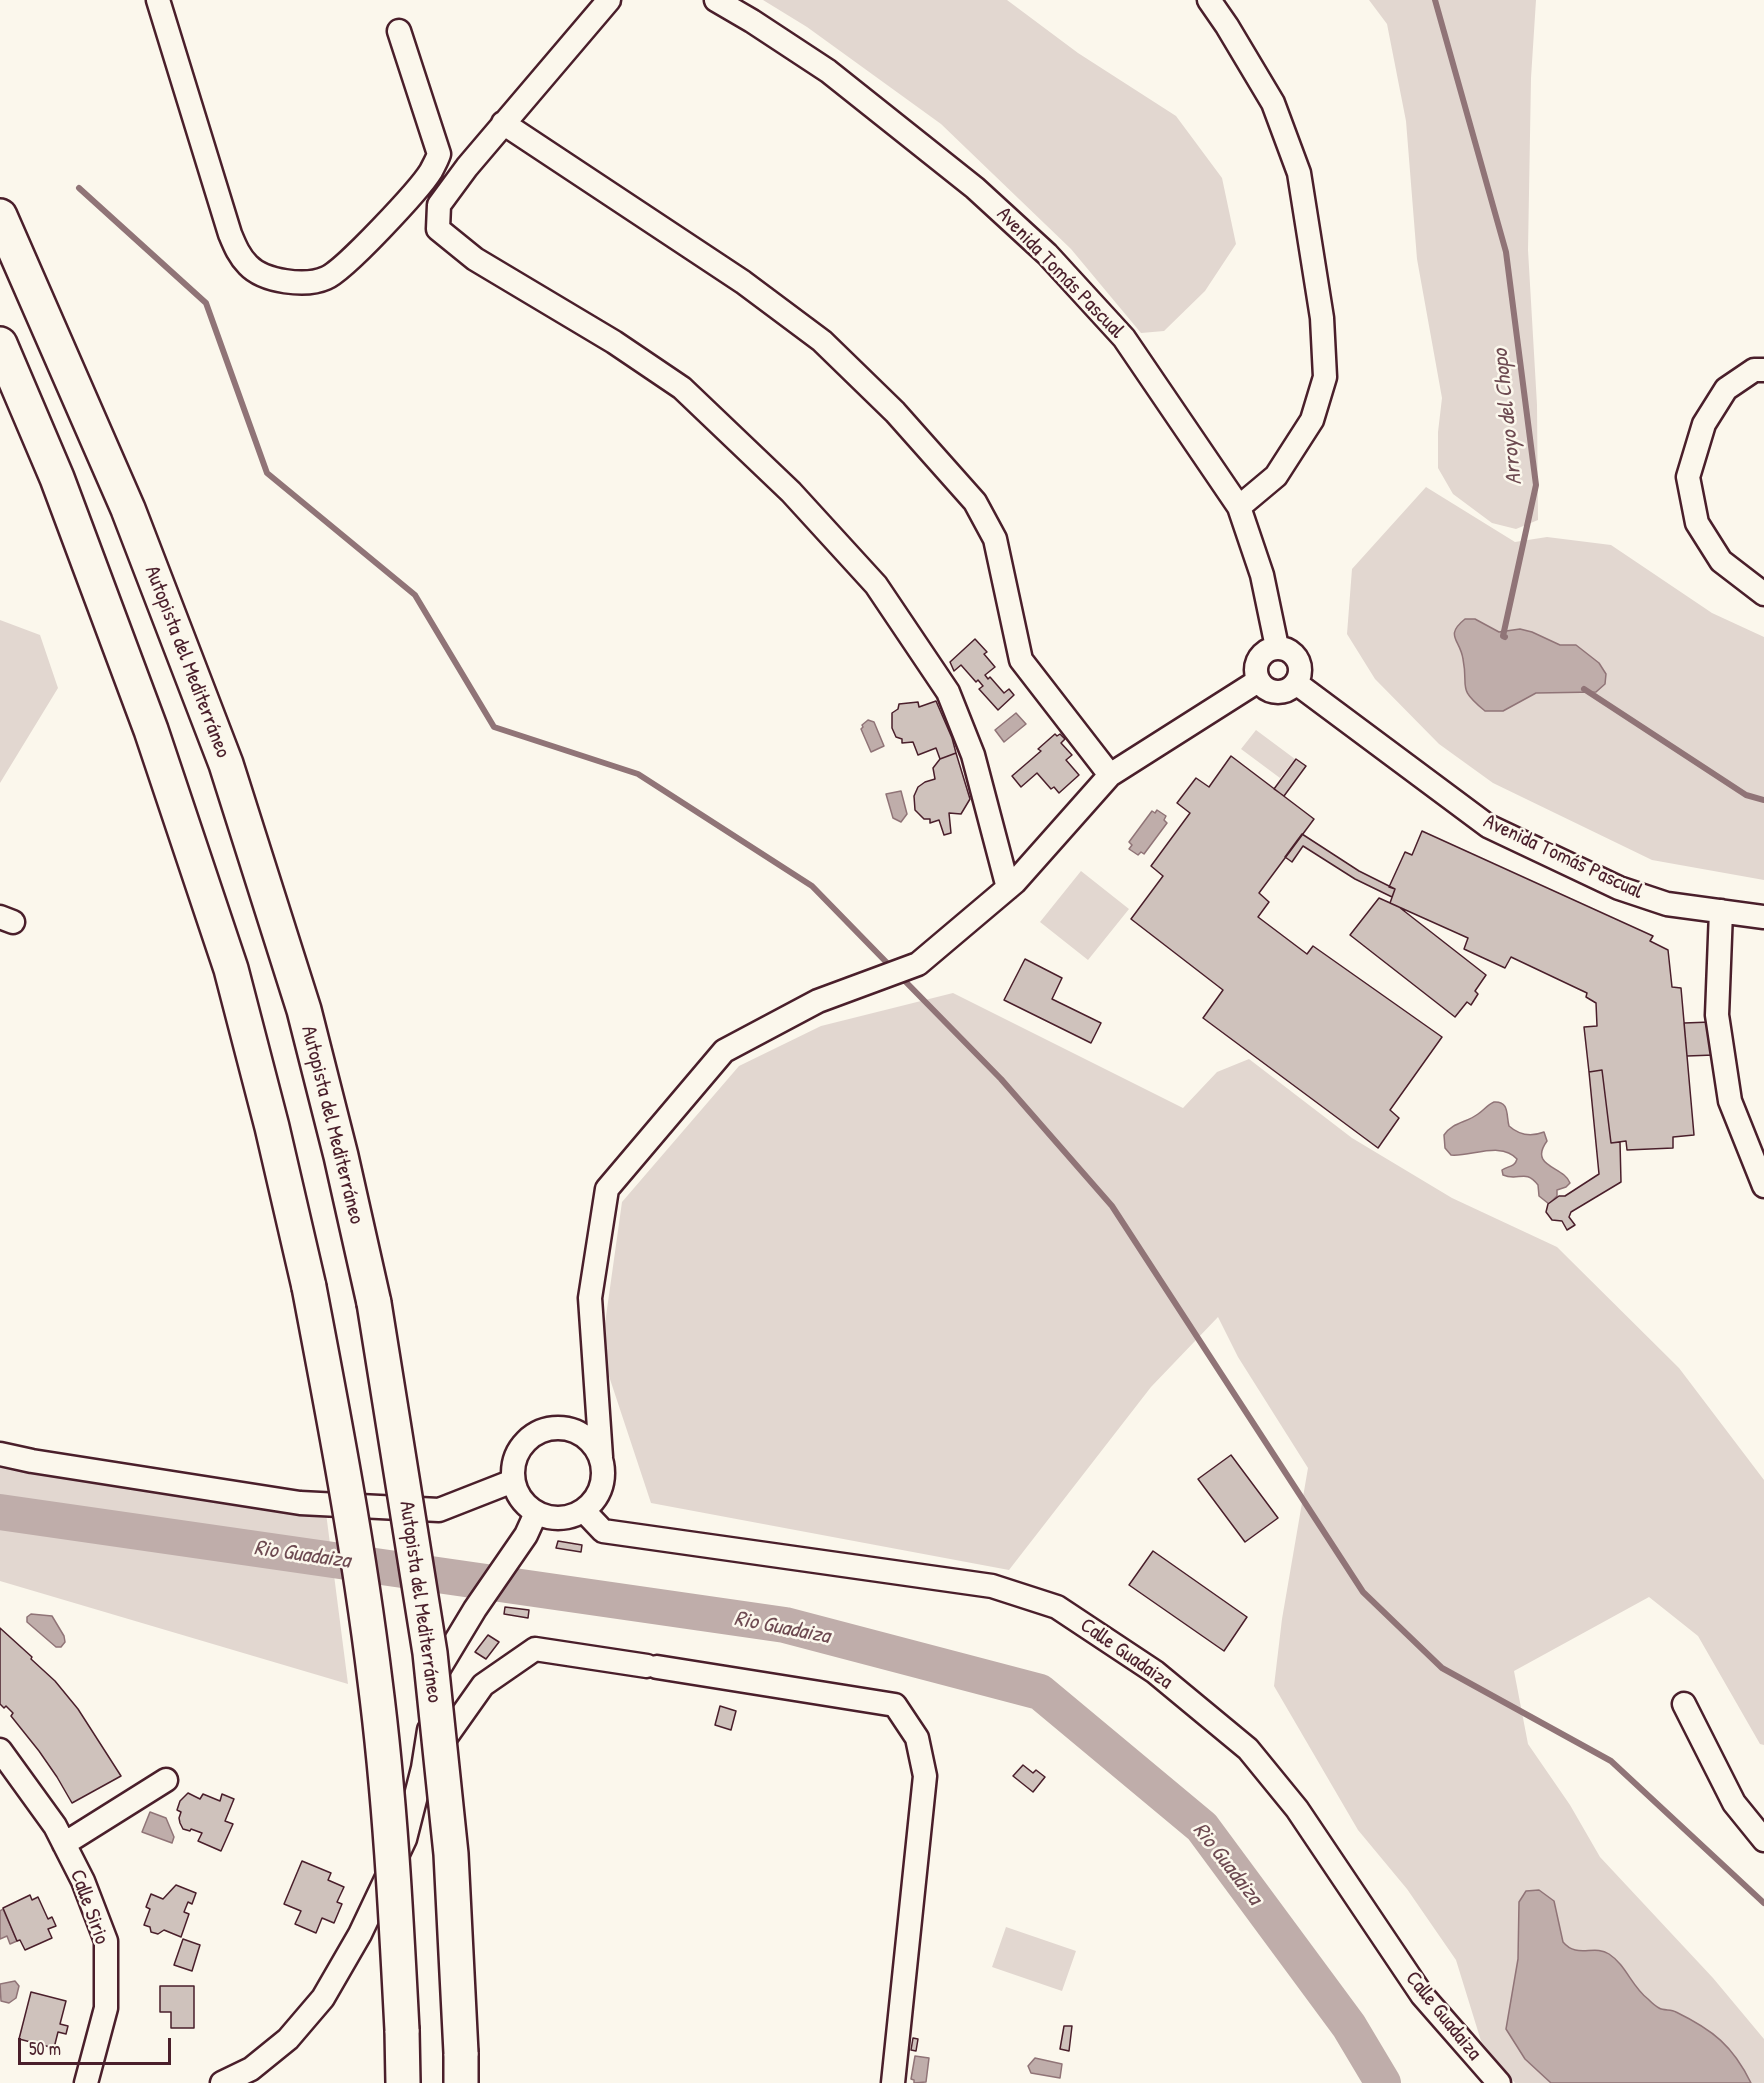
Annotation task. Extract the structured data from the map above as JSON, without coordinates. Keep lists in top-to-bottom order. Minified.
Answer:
{"streets":{"highway":["Autopista del Mediterráneo"],"street":["Avenida Tomás Pascual","Calle Guadaiza","Calle Sirio"]},"water":["Arroyo del Chopo","Rio Guadaiza"],"scale_bar":"50 m"}
